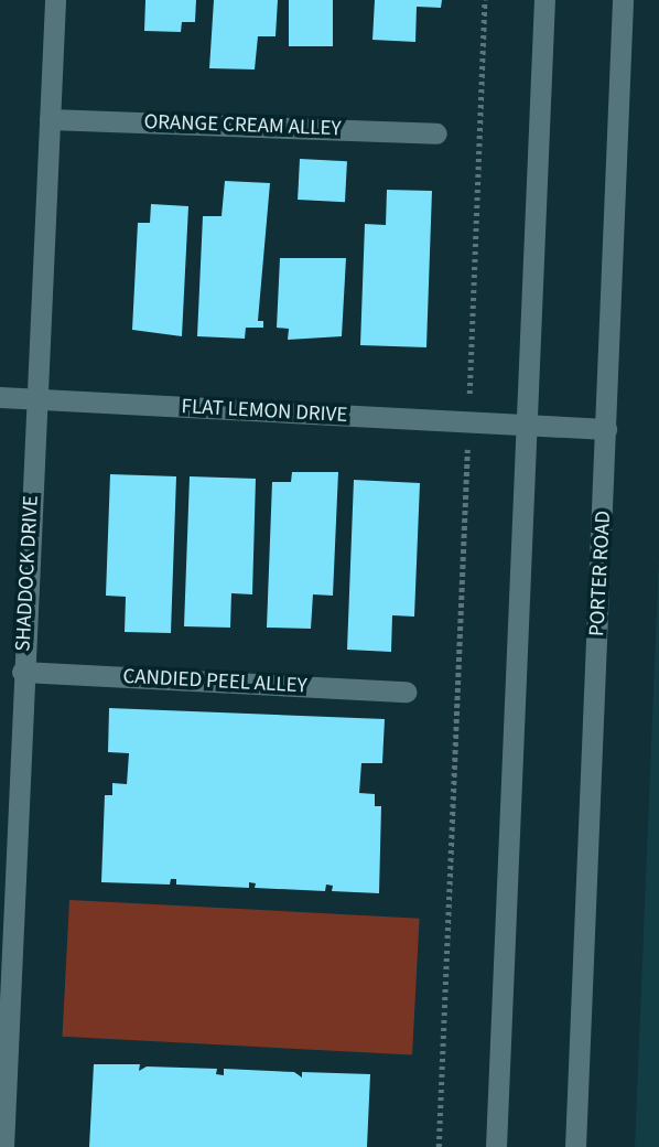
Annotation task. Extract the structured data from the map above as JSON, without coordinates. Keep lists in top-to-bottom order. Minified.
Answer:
{"streets":{"street":["ORANGE CREAM ALLEY","FLAT LEMON DRIVE","SHADDOCK DRIVE","PORTER ROAD","CANDIED PEEL ALLEY"]},"crossings":[["ORANGE CREAM ALLEY","SHADDOCK DRIVE"],["FLAT LEMON DRIVE","SHADDOCK DRIVE"],["FLAT LEMON DRIVE","PORTER ROAD"],["SHADDOCK DRIVE","CANDIED PEEL ALLEY"]]}
